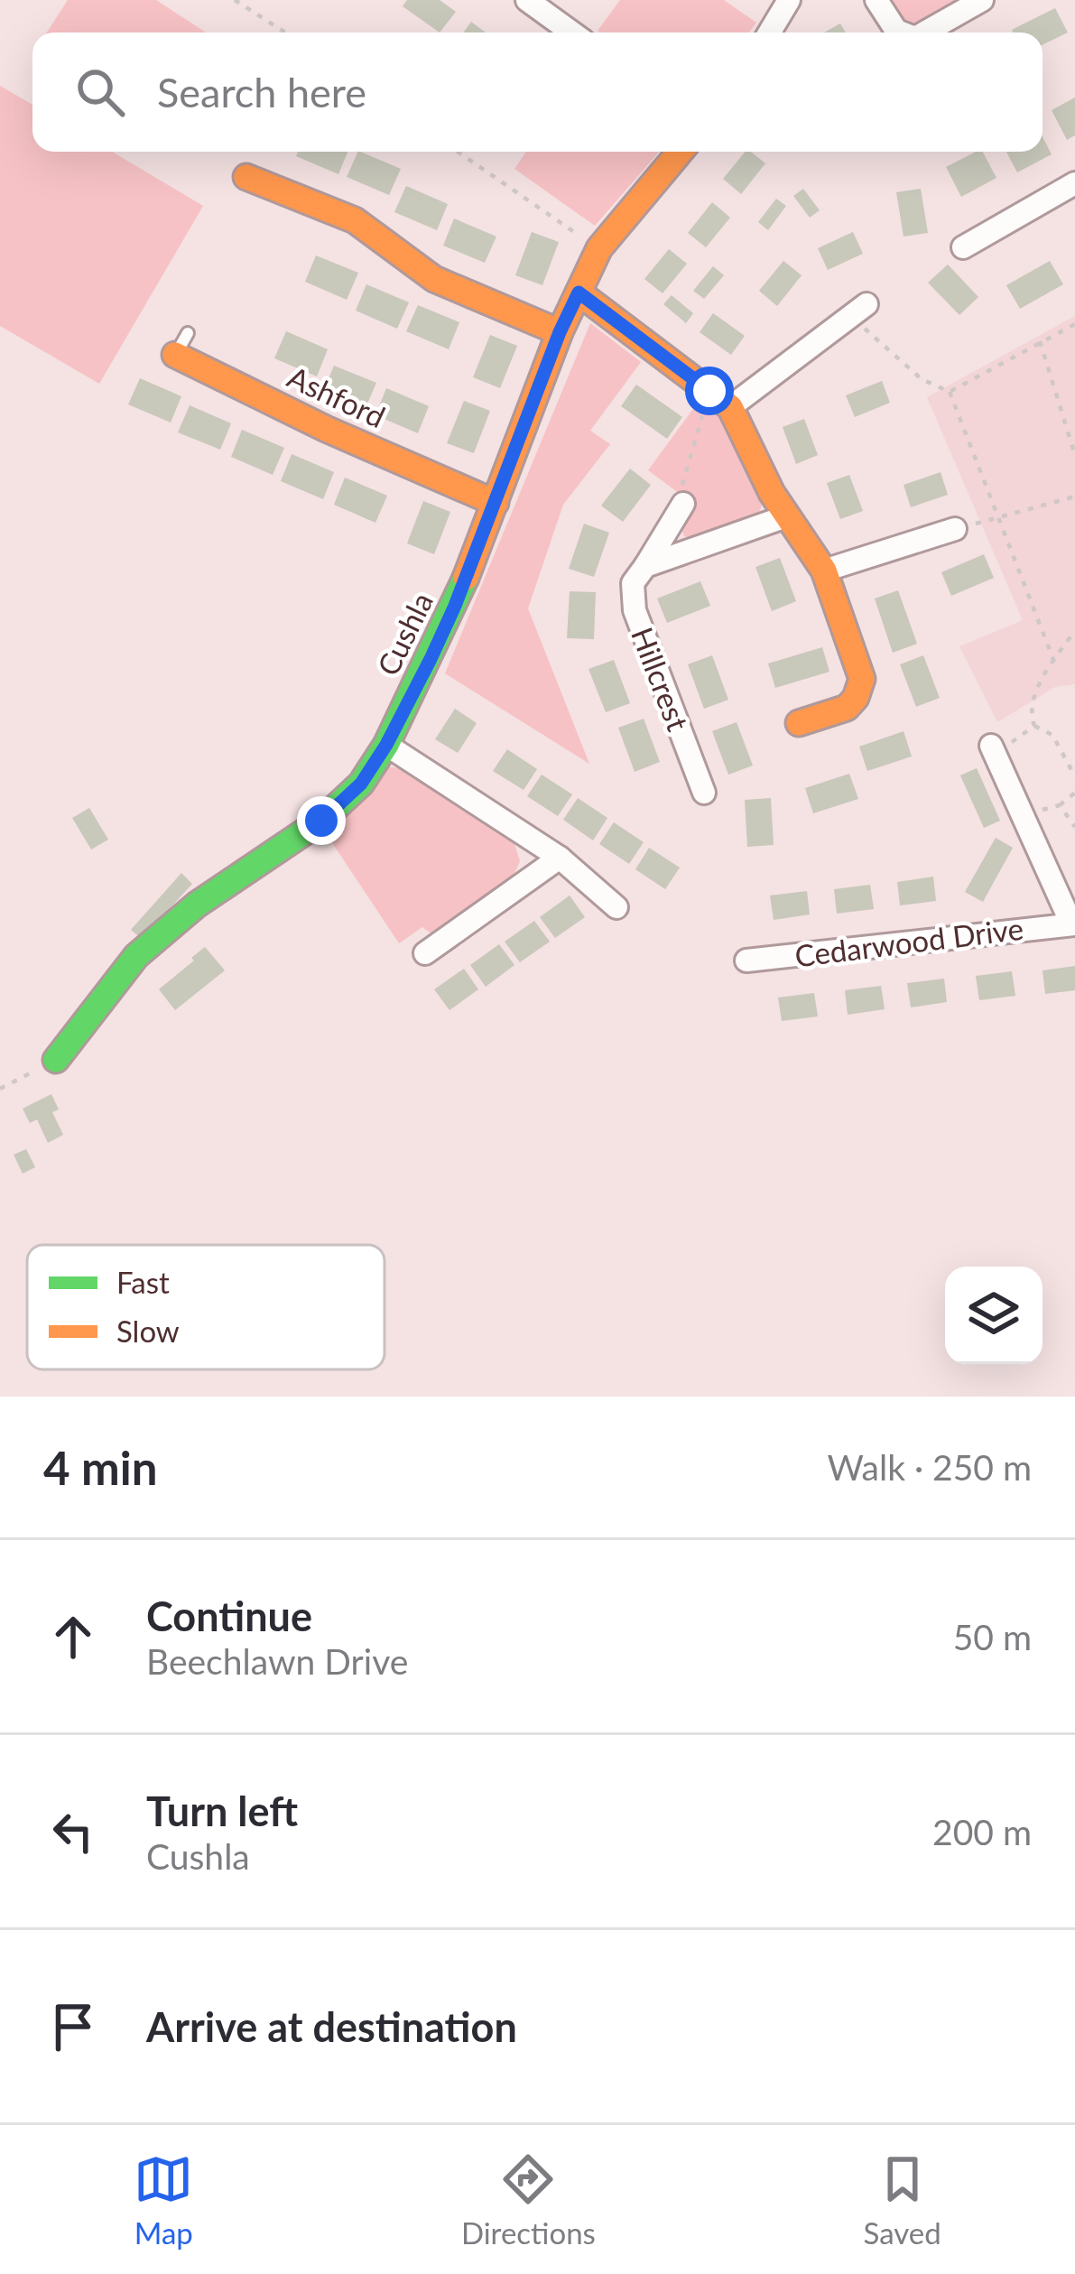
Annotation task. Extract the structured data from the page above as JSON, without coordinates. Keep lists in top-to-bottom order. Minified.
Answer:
{"streets":{"street":["Ashford","Cushla","Hillcrest","Cedarwood Drive"]},"crossings":[["Ashford","Cushla"]],"legend":["Fast","Slow"],"page":{"search":"Search here","heading":["4 min","Walk · 250 m"],"list":[["Continue","Beechlawn Drive","50 m"],["Turn left","Cushla","200 m"],"Arrive at destination"],"nav":["Map","Directions","Saved"]}}
